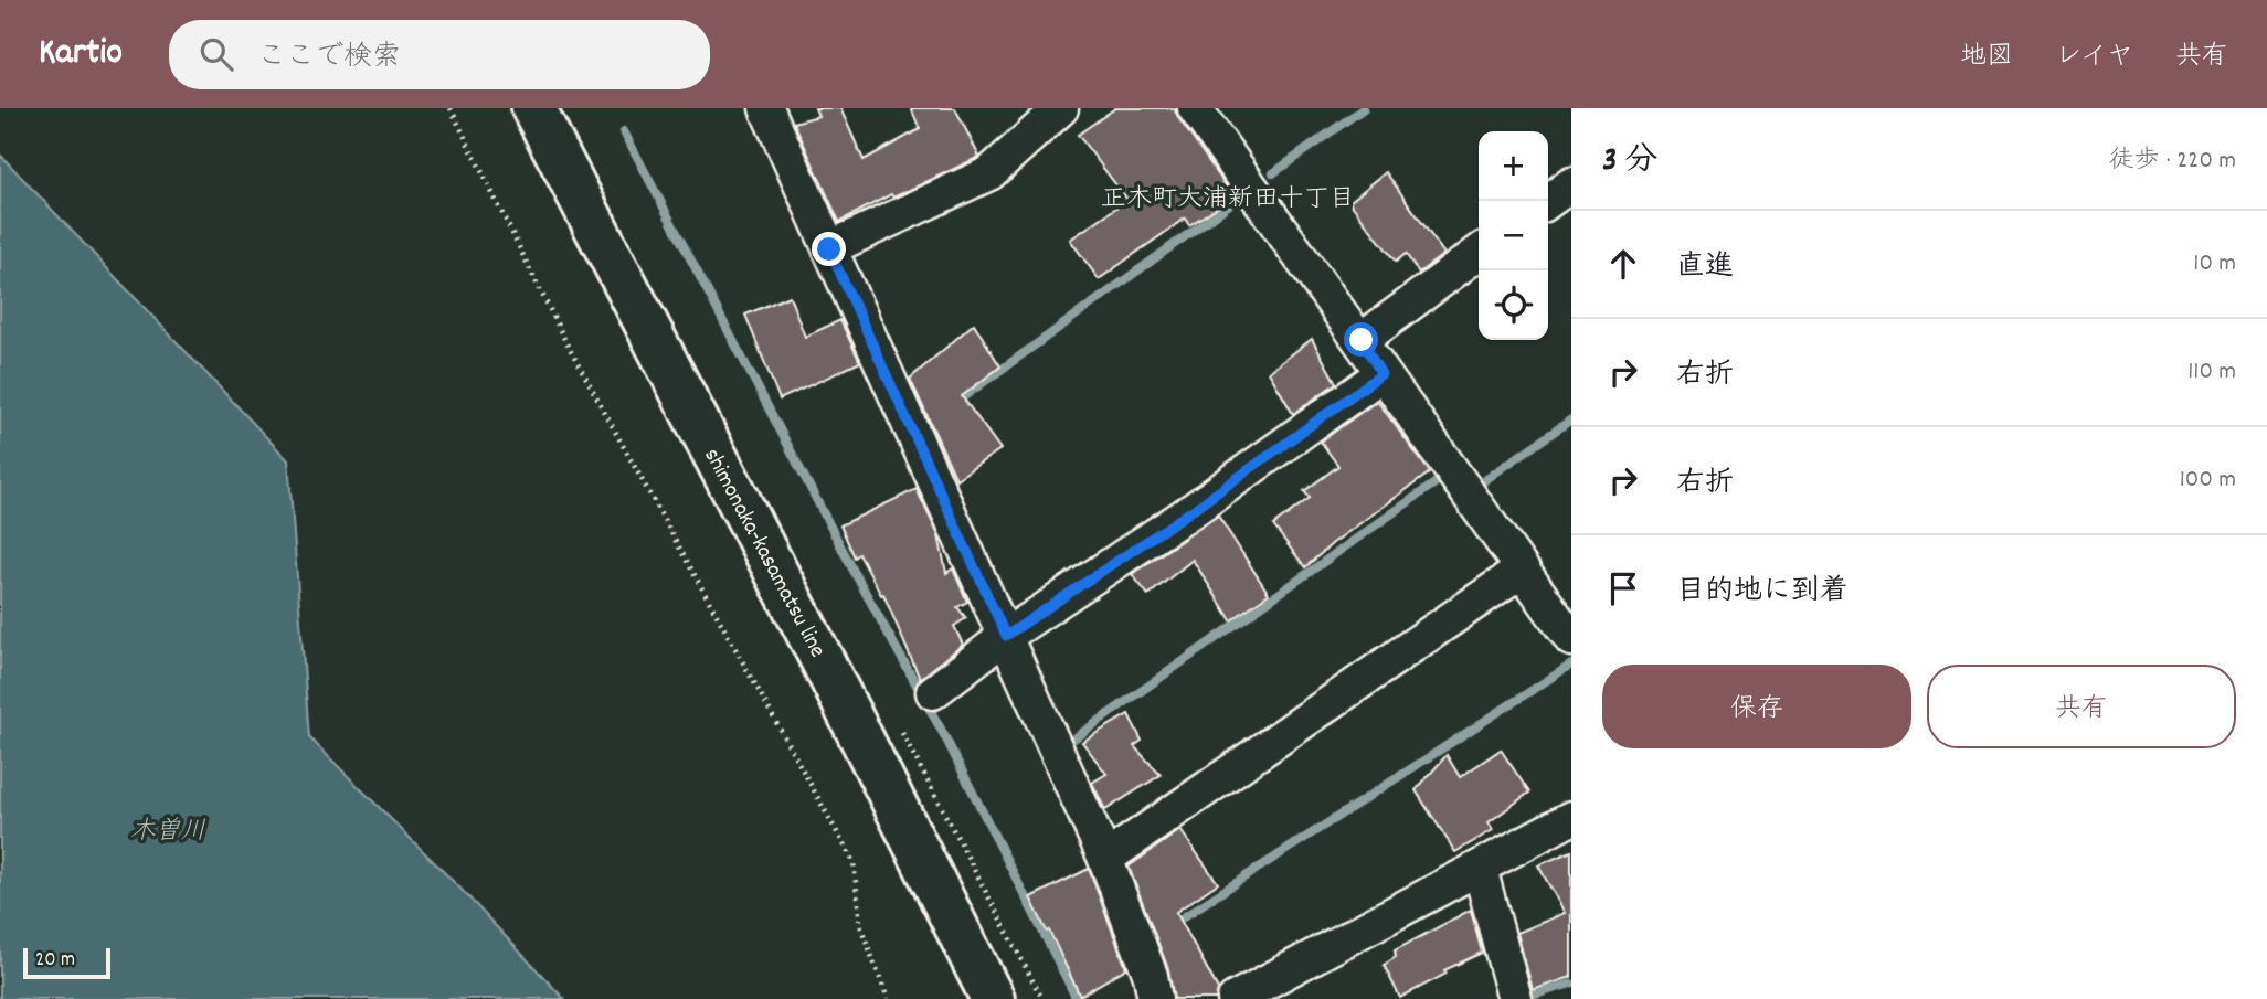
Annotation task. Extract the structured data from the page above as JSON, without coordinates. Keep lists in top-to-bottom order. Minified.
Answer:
{"streets":{"main road":["shimonaka-kasamatsu line"]},"districts":["正木町大浦新田十丁目"],"water":["木曽川"],"scale_bar":"20 m","page":{"header":"Kartio","search":"ここで検索","nav":["地図","レイヤ","共有"],"heading":["3 分","徒歩 · 220 m"],"map_buttons":["+","−"],"list":[["直進","10 m"],["右折","110 m"],["右折","100 m"],"目的地に到着"],"buttons":["保存","共有"],"scale":"20 m"}}
